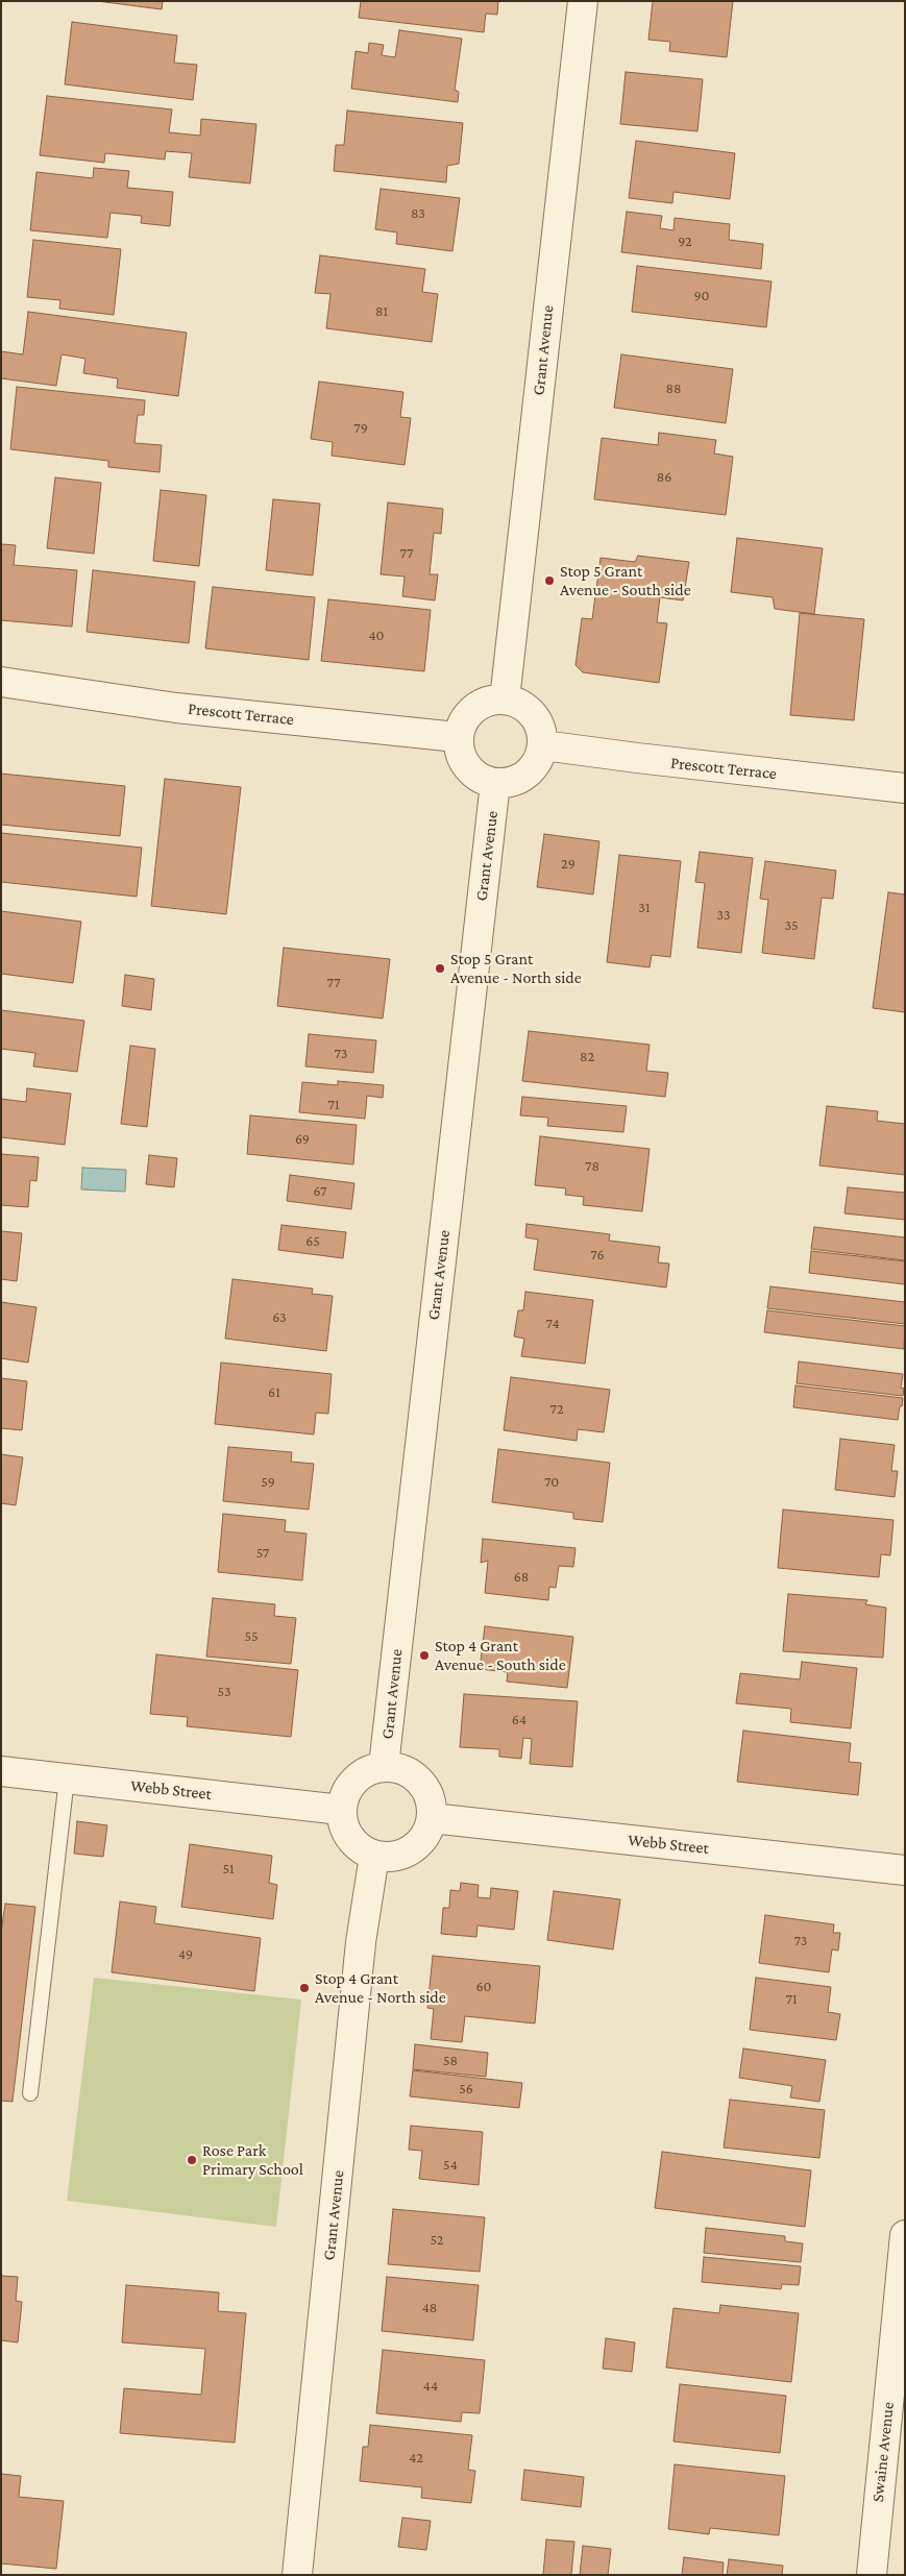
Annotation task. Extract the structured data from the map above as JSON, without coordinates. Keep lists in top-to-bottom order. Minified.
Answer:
{"streets":{"street":["Grant Avenue","Prescott Terrace","Webb Street","Swaine Avenue"]},"crossings":[["Grant Avenue","Prescott Terrace"],["Grant Avenue","Webb Street"]],"places":["Stop 5 Grant Avenue - South side","Stop 5 Grant Avenue - North side","Stop 4 Grant Avenue - South side","Stop 4 Grant Avenue - North side","Rose Park Primary School"],"house_numbers":["83","92","90","81","88","79","86","77","40","29","31","33","35","77","73","82","71","69","78","67","65","76","63","74","61","72","59","70","57","68","55","53","64","51","73","49","60","71","58","56","54","52","48","44","42"]}
